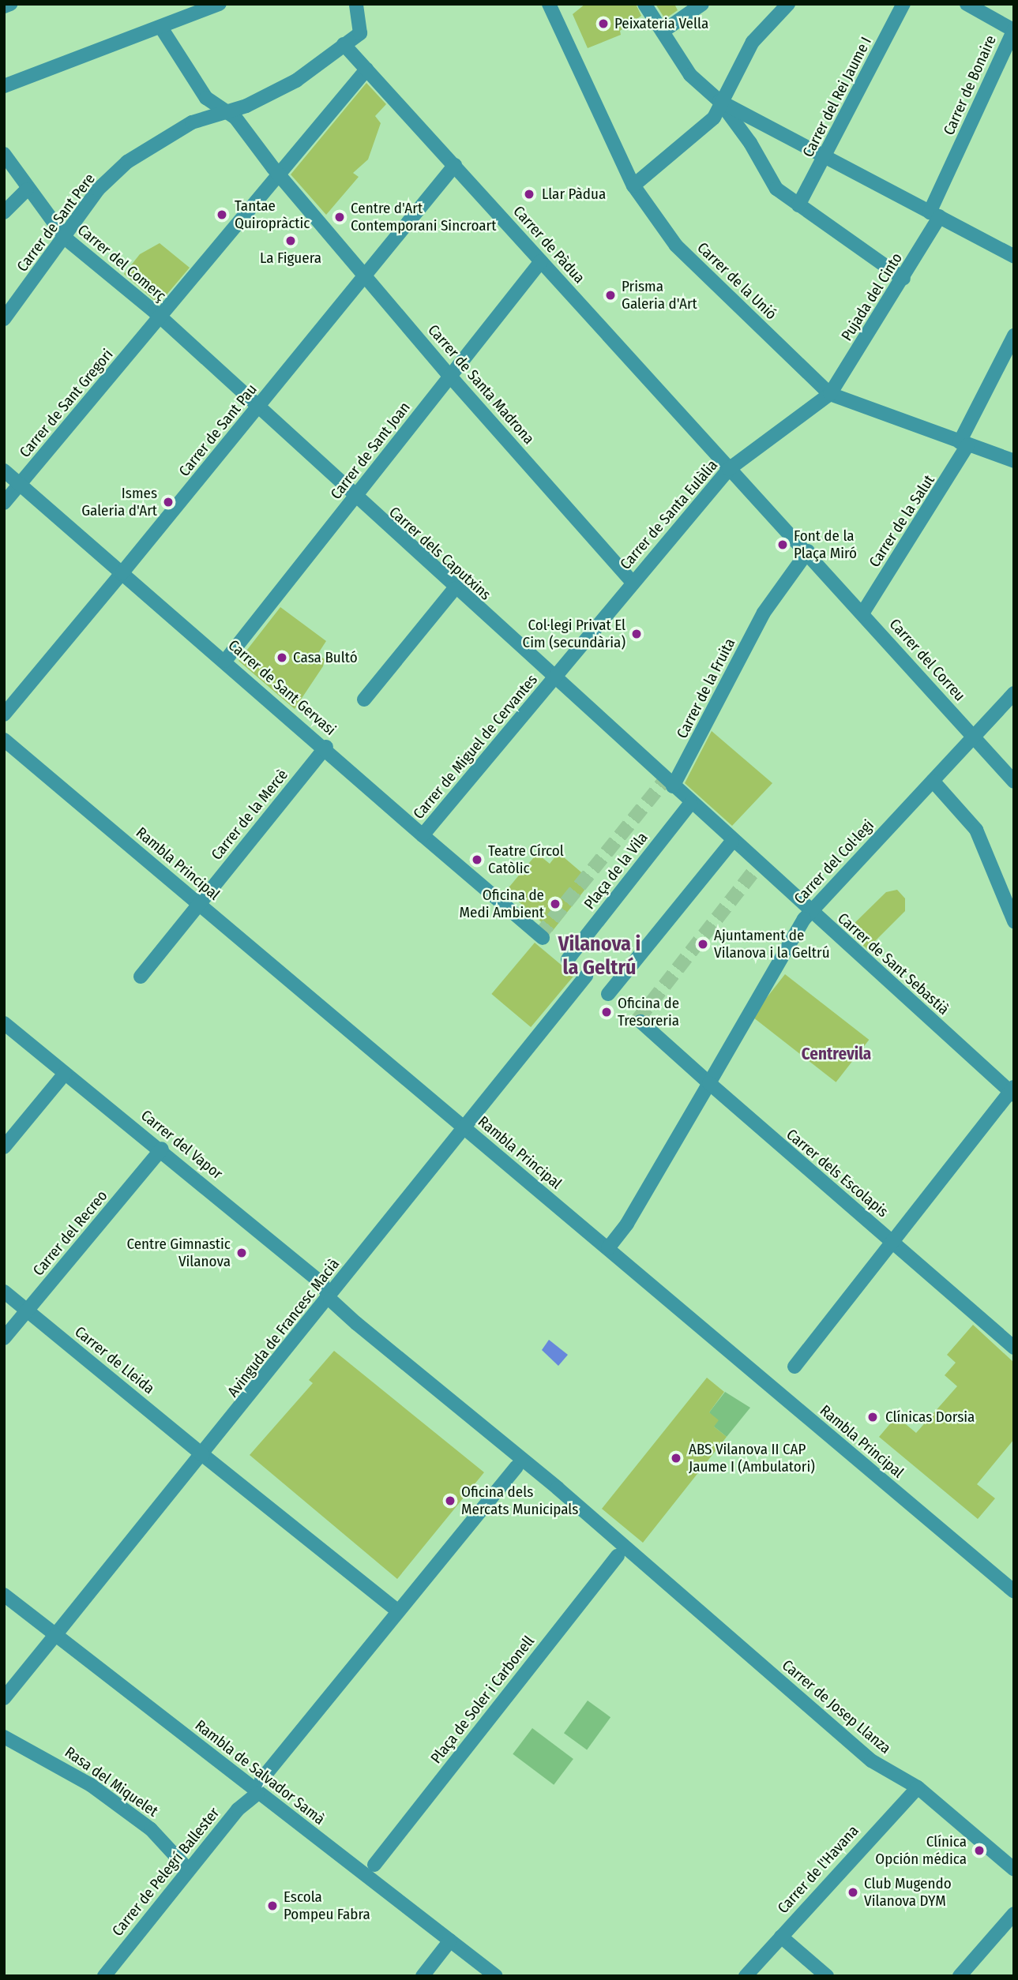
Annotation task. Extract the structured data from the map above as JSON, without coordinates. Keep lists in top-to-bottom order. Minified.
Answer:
{"streets":{"street":["Carrer de Bonaire","Carrer del Rei Jaume I","Carrer de Sant Pere","Carrer de Pàdua","Carrer del Comerç","Carrer de la Unió","Pujada del Cinto","Carrer de Santa Madrona","Carrer de Sant Gregori","Carrer de Sant Pau","Carrer de Sant Joan","Carrer de Santa Eulàlia","Carrer de la Salut","Carrer dels Caputxins","Carrer del Correu","Carrer de Sant Gervasi","Carrer de la Fruita","Carrer de Miguel de Cervantes","Carrer de la Mercè","Carrer del Col·legi","Rambla Principal","Plaça de la Vila","Carrer de Sant Sebastià","Carrer del Vapor","Carrer dels Escolapis","Carrer del Recreo","Avinguda de Francesc Macià","Carrer de Lleida","Plaça de Soler i Carbonell","Carrer de Josep Llanza","Rambla de Salvador Samà","Rasa del Miquelet","Carrer de l'Havana","Carrer de Pelegrí Ballester"]},"crossings":[["Carrer de Bonaire","Pujada del Cinto"],["Carrer de Sant Pere","Carrer de Pàdua"],["Carrer de Sant Pere","Carrer del Comerç"],["Carrer de Sant Pere","Carrer de Santa Madrona"],["Carrer de Pàdua","Carrer de Sant Gregori"],["Carrer de Pàdua","Carrer de Sant Pau"],["Carrer de Pàdua","Carrer de Sant Joan"],["Carrer de Pàdua","Carrer de Santa Eulàlia"],["Carrer de Pàdua","Carrer del Correu"],["Carrer de Pàdua","Carrer de la Fruita"],["Carrer del Comerç","Carrer de Sant Gregori"],["Carrer del Comerç","Carrer dels Caputxins"],["Carrer de la Unió","Pujada del Cinto"],["Carrer de la Unió","Carrer de Santa Eulàlia"],["Carrer de la Unió","Carrer de la Salut"],["Pujada del Cinto","Carrer de Santa Eulàlia"],["Carrer de Santa Madrona","Carrer de Sant Gregori"],["Carrer de Santa Madrona","Carrer de Sant Pau"],["Carrer de Santa Madrona","Carrer de Sant Joan"],["Carrer de Santa Madrona","Carrer de Santa Eulàlia"],["Carrer de Sant Gregori","Carrer de Sant Gervasi"],["Carrer de Sant Pau","Carrer dels Caputxins"],["Carrer de Sant Pau","Carrer de Sant Gervasi"],["Carrer de Sant Joan","Carrer dels Caputxins"],["Carrer de Sant Joan","Carrer de Sant Gervasi"],["Carrer de Santa Eulàlia","Carrer dels Caputxins"],["Carrer de Santa Eulàlia","Carrer de Miguel de Cervantes"],["Carrer de la Salut","Carrer del Correu"],["Carrer dels Caputxins","Carrer de la Fruita"],["Carrer dels Caputxins","Carrer de Miguel de Cervantes"],["Carrer del Correu","Carrer de la Fruita"],["Carrer del Correu","Carrer del Col·legi"],["Carrer de Sant Gervasi","Carrer de Miguel de Cervantes"],["Carrer de Sant Gervasi","Carrer de la Mercè"],["Carrer de la Mercè","Rambla Principal"],["Carrer del Col·legi","Rambla Principal"],["Carrer del Col·legi","Carrer de Sant Sebastià"],["Carrer del Col·legi","Carrer dels Escolapis"],["Rambla Principal","Avinguda de Francesc Macià"],["Carrer del Vapor","Carrer del Recreo"],["Carrer del Vapor","Avinguda de Francesc Macià"],["Carrer del Vapor","Carrer de Josep Llanza"],["Carrer del Recreo","Carrer de Lleida"],["Avinguda de Francesc Macià","Carrer de Lleida"],["Avinguda de Francesc Macià","Rambla de Salvador Samà"],["Carrer de Josep Llanza","Carrer de l'Havana"],["Rambla de Salvador Samà","Carrer de Pelegrí Ballester"],["Rasa del Miquelet","Carrer de Pelegrí Ballester"]],"districts":["Vilanova i la Geltrú","Centrevila"],"places":["Peixateria Vella","Llar Pàdua","Tantae Quiropràctic","Centre d'Art Contemporani Sincroart","La Figuera","Prisma Galeria d'Art","Ismes Galeria d'Art","Font de la Plaça Miró","Col·legi Privat El Cim (secundària)","Casa Bultó","Teatre Círcol Catòlic","Oficina de Medi Ambient","Ajuntament de Vilanova i la Geltrú","Oficina de Tresoreria","Centre Gimnastic Vilanova","Clínicas Dorsia","ABS Vilanova II CAP Jaume I (Ambulatori)","Oficina dels Mercats Municipals","Clínica Opción médica","Club Mugendo Vilanova DYM","Escola Pompeu Fabra"]}
